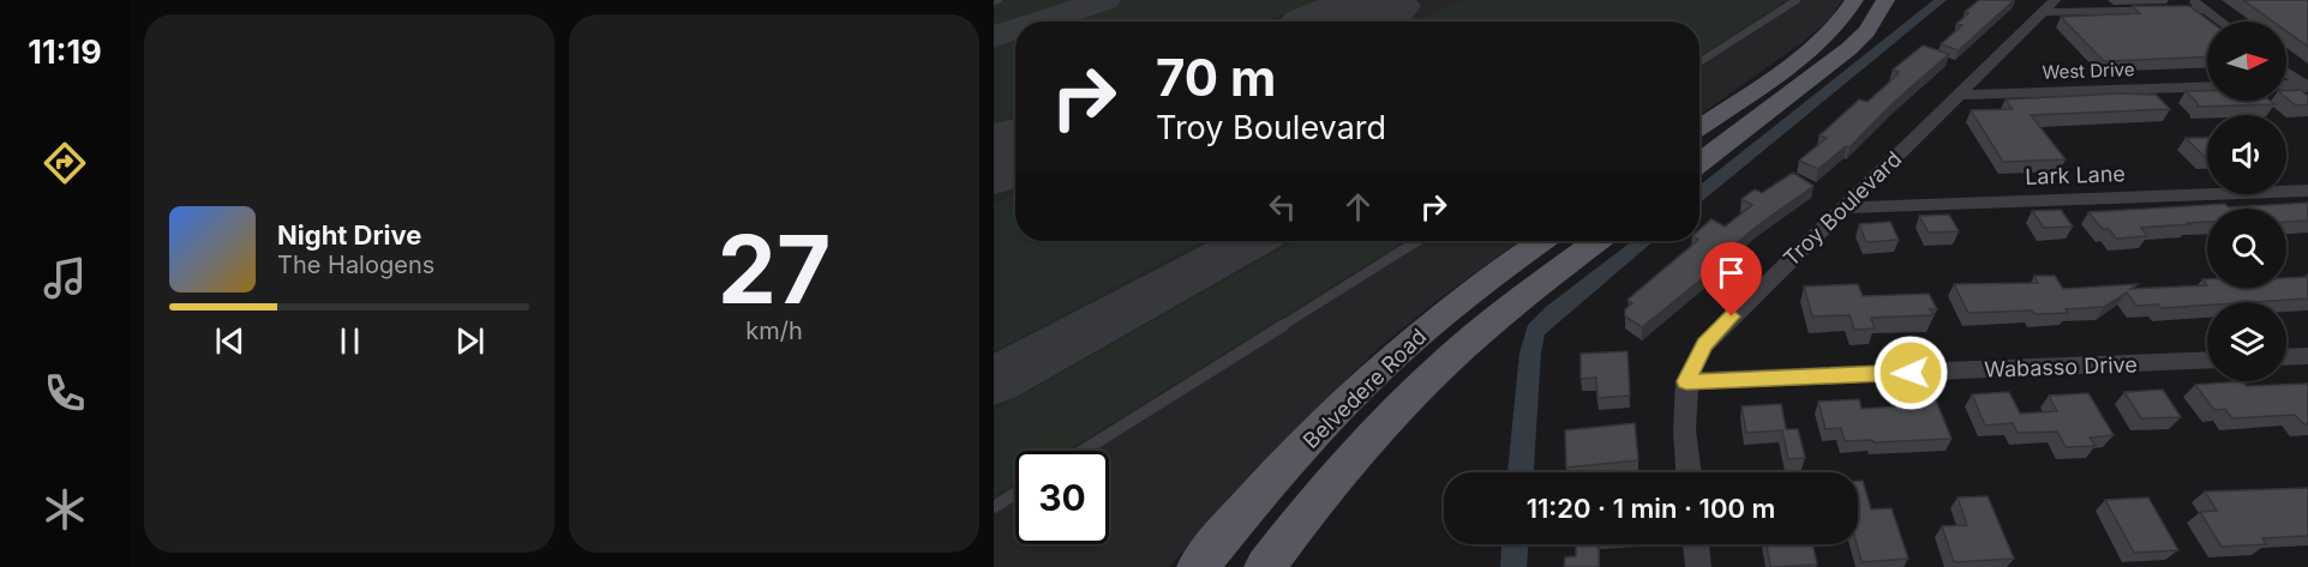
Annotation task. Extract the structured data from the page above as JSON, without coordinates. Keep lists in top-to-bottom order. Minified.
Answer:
{"streets":{"main road":["Belvedere Road"],"street":["West Drive","Lark Lane","Troy Boulevard","Wabasso Drive"]},"crossings":[["West Drive","Troy Boulevard"],["Lark Lane","Troy Boulevard"],["Troy Boulevard","Wabasso Drive"]],"north":"right","page":{"tabs":"11:19","tile":["27","km/h"],"turn":["70 m","Troy Boulevard"],"song":["Night Drive","The Halogens"],"limit":"30","trip":"11:20 · 1 min · 100 m"}}
